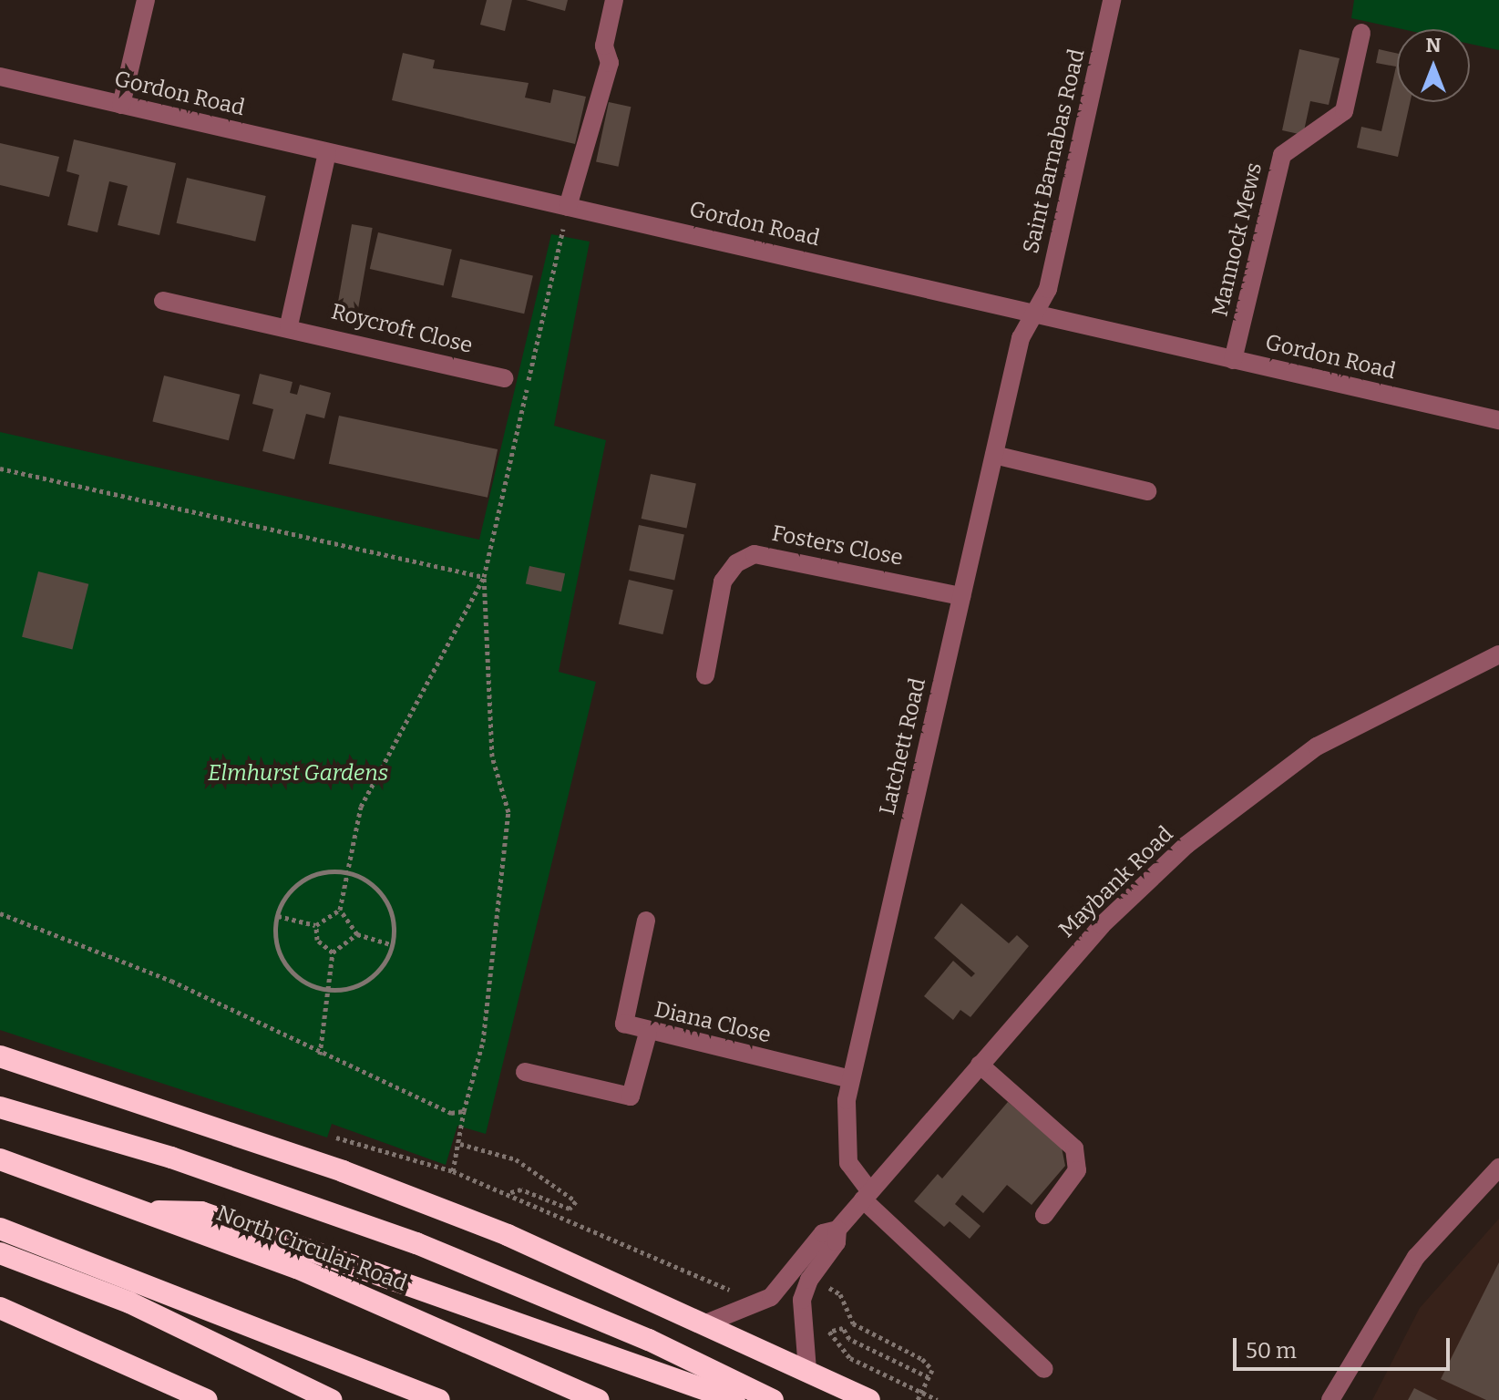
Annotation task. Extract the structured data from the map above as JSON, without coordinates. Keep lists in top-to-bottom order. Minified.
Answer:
{"streets":{"highway":["North Circular Road"],"street":["Gordon Road","Saint Barnabas Road","Mannock Mews","Roycroft Close","Fosters Close","Latchett Road","Maybank Road","Diana Close"]},"crossings":[["Gordon Road","Saint Barnabas Road"],["Gordon Road","Mannock Mews"],["Gordon Road","Latchett Road"],["Saint Barnabas Road","Latchett Road"],["Fosters Close","Latchett Road"],["Latchett Road","Maybank Road"],["Latchett Road","Diana Close"]],"parks":["Elmhurst Gardens"],"scale_bar":"50 m","north":"top"}
